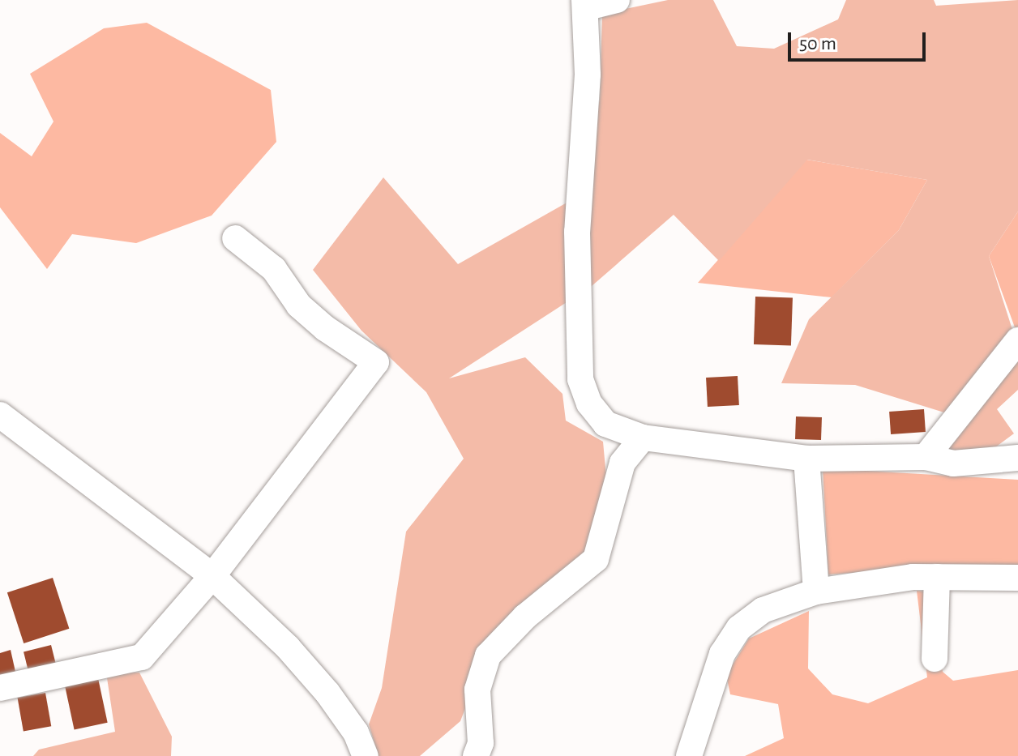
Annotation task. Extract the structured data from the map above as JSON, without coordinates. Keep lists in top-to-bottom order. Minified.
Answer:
{"scale_bar":"50 m"}
